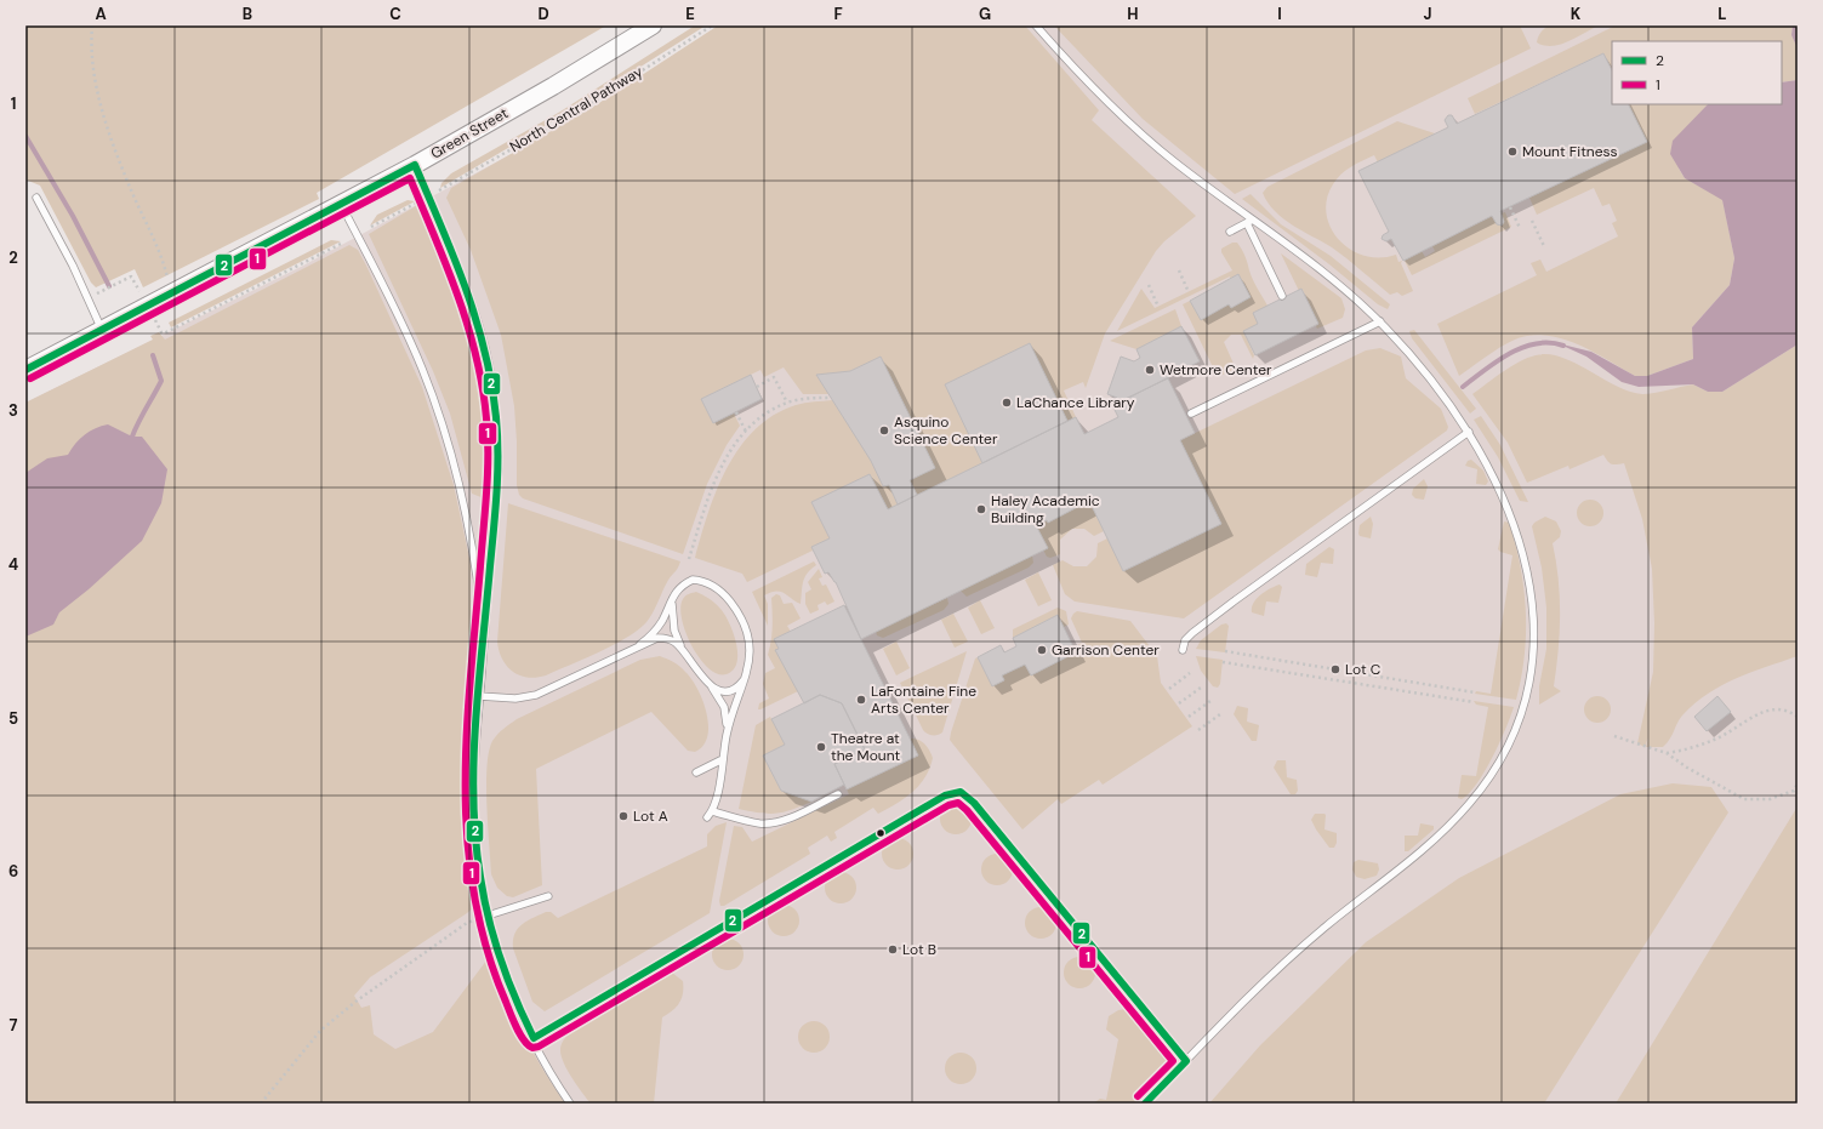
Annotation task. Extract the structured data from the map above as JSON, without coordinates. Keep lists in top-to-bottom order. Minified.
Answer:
{"streets":{"street":["Green Street"],"path":["North Central Pathway"]},"places":["Mount Fitness","Wetmore Center","LaChance Library","Asquino Science Center","Haley Academic Building","Garrison Center","Lot C","LaFontaine Fine Arts Center","Theatre at the Mount","Lot A","Lot B"],"lines":["transit line 2","transit line 1"],"legend":["2","1"],"grid":{"columns":["A","B","C","D","E","F","G","H","I","J","K","L"],"rows":["1","2","3","4","5","6","7"]}}
